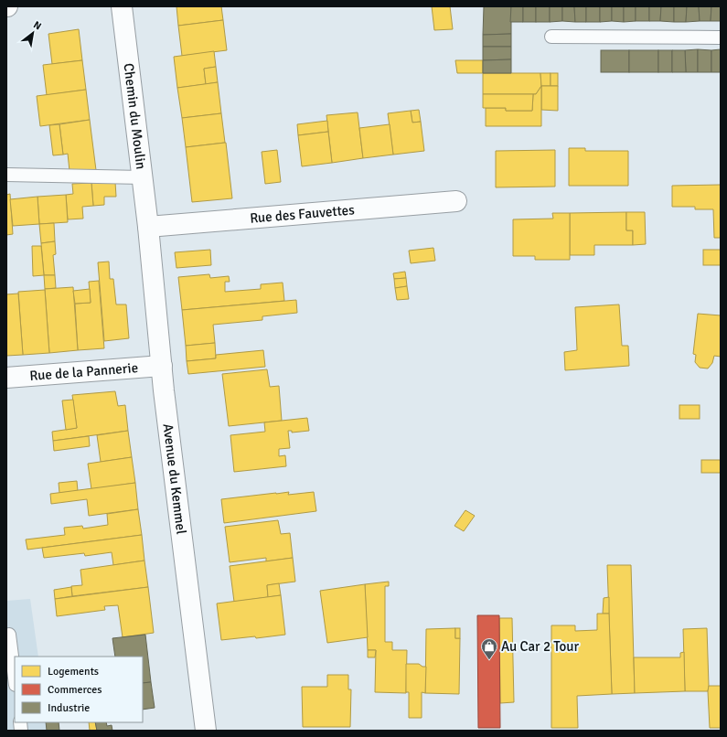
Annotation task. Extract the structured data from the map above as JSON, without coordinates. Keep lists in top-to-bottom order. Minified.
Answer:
{"streets":{"street":["Chemin du Moulin","Rue des Fauvettes","Rue de la Pannerie","Avenue du Kemmel"]},"crossings":[["Chemin du Moulin","Rue des Fauvettes"],["Chemin du Moulin","Avenue du Kemmel"],["Rue des Fauvettes","Avenue du Kemmel"],["Rue de la Pannerie","Avenue du Kemmel"]],"places":{"shop":["Au Car 2 Tour"]},"legend":["Logements","Commerces","Industrie"],"north":"top right"}
